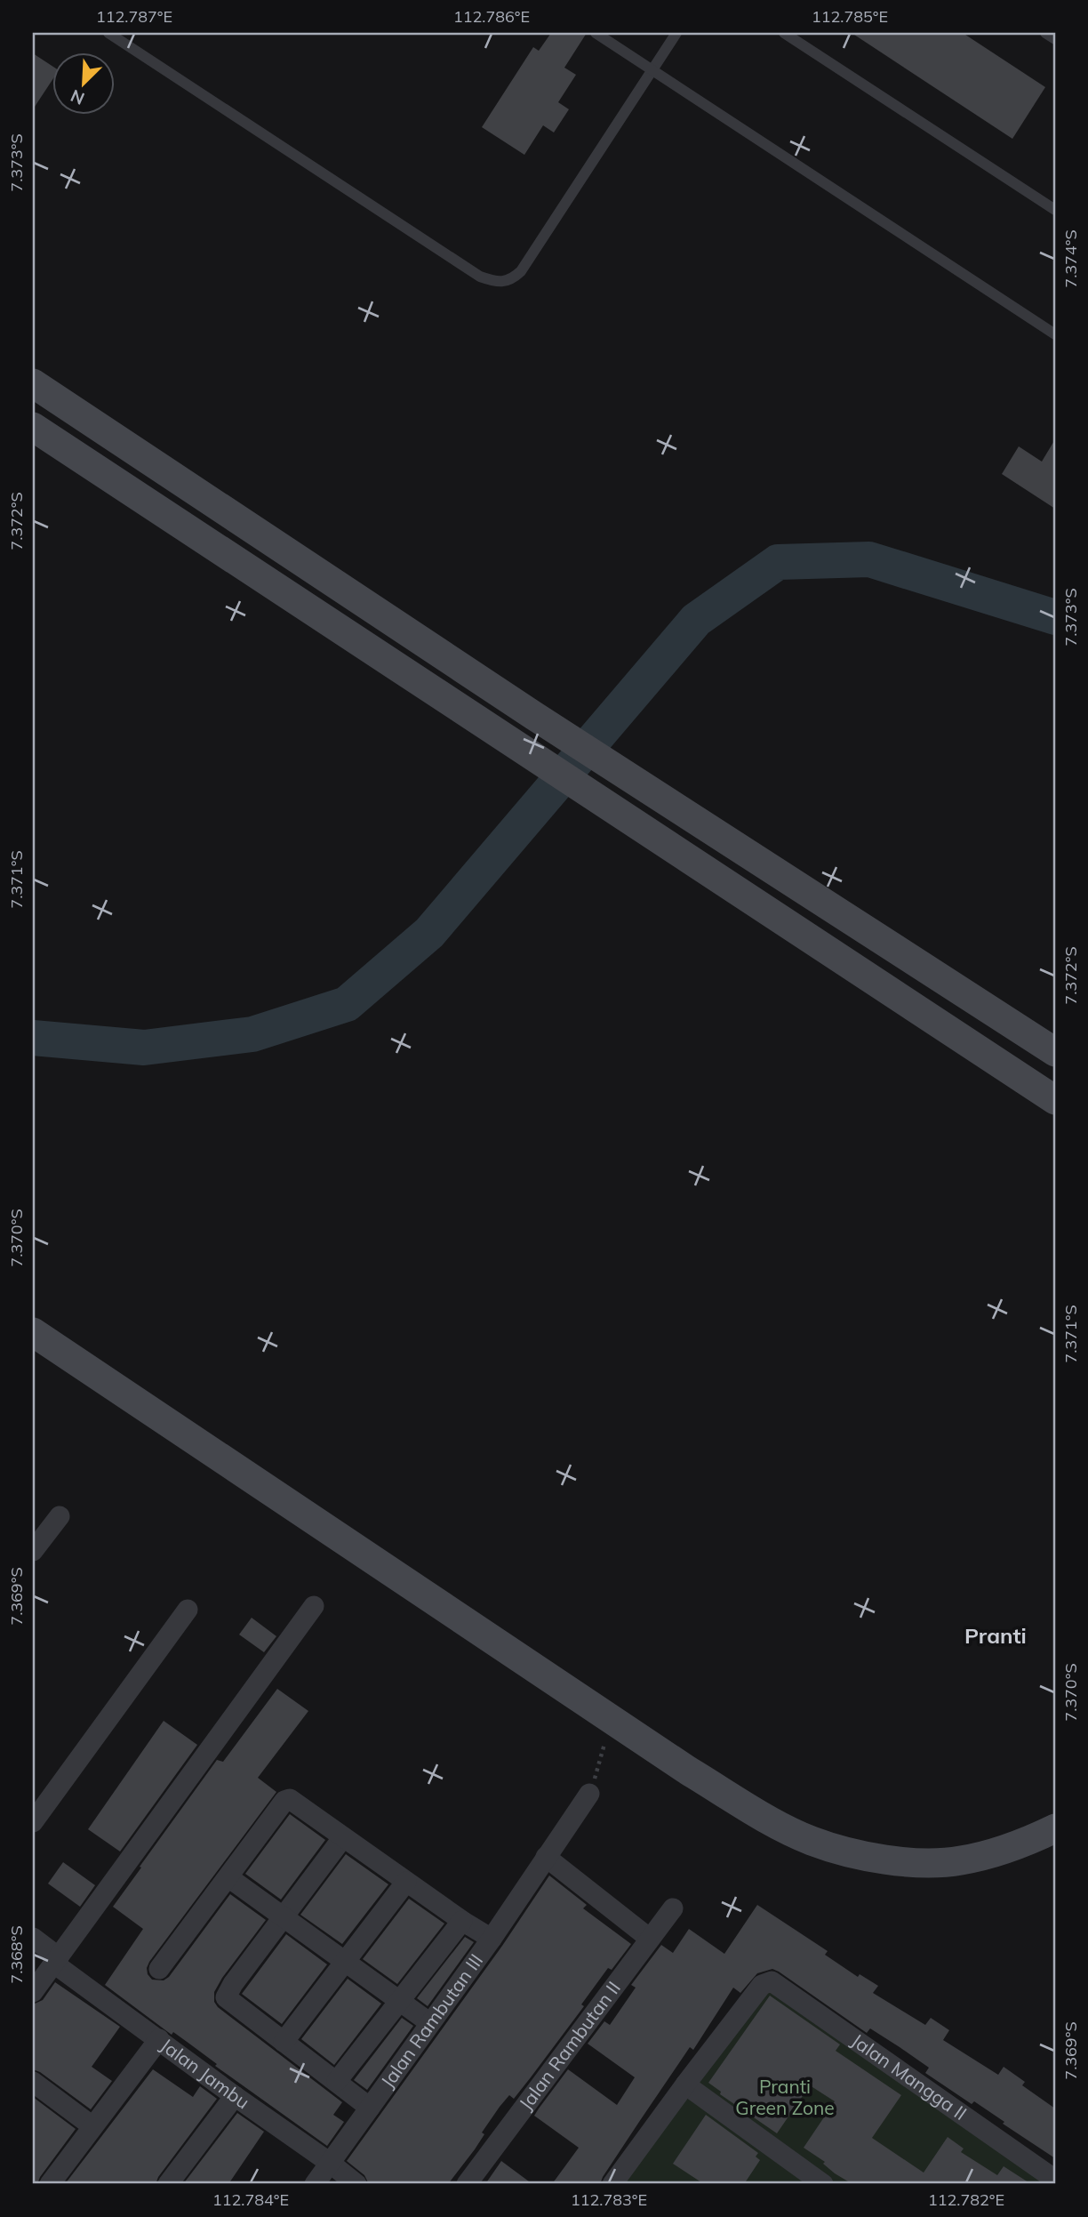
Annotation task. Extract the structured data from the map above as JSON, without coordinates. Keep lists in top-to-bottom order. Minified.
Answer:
{"streets":{"street":["Jalan Rambutan III","Jalan Rambutan II","Jalan Jambu","Jalan Mangga II"]},"crossings":[["Jalan Rambutan III","Jalan Jambu"]],"districts":["Pranti"],"parks":["Pranti Green Zone"],"north":"bottom left","coordinates":["112.787°E","112.786°E","112.785°E","7.373°S","7.374°S","7.372°S","7.371°S","7.370°S","7.369°S","7.368°S","112.784°E","112.783°E","112.782°E"]}
